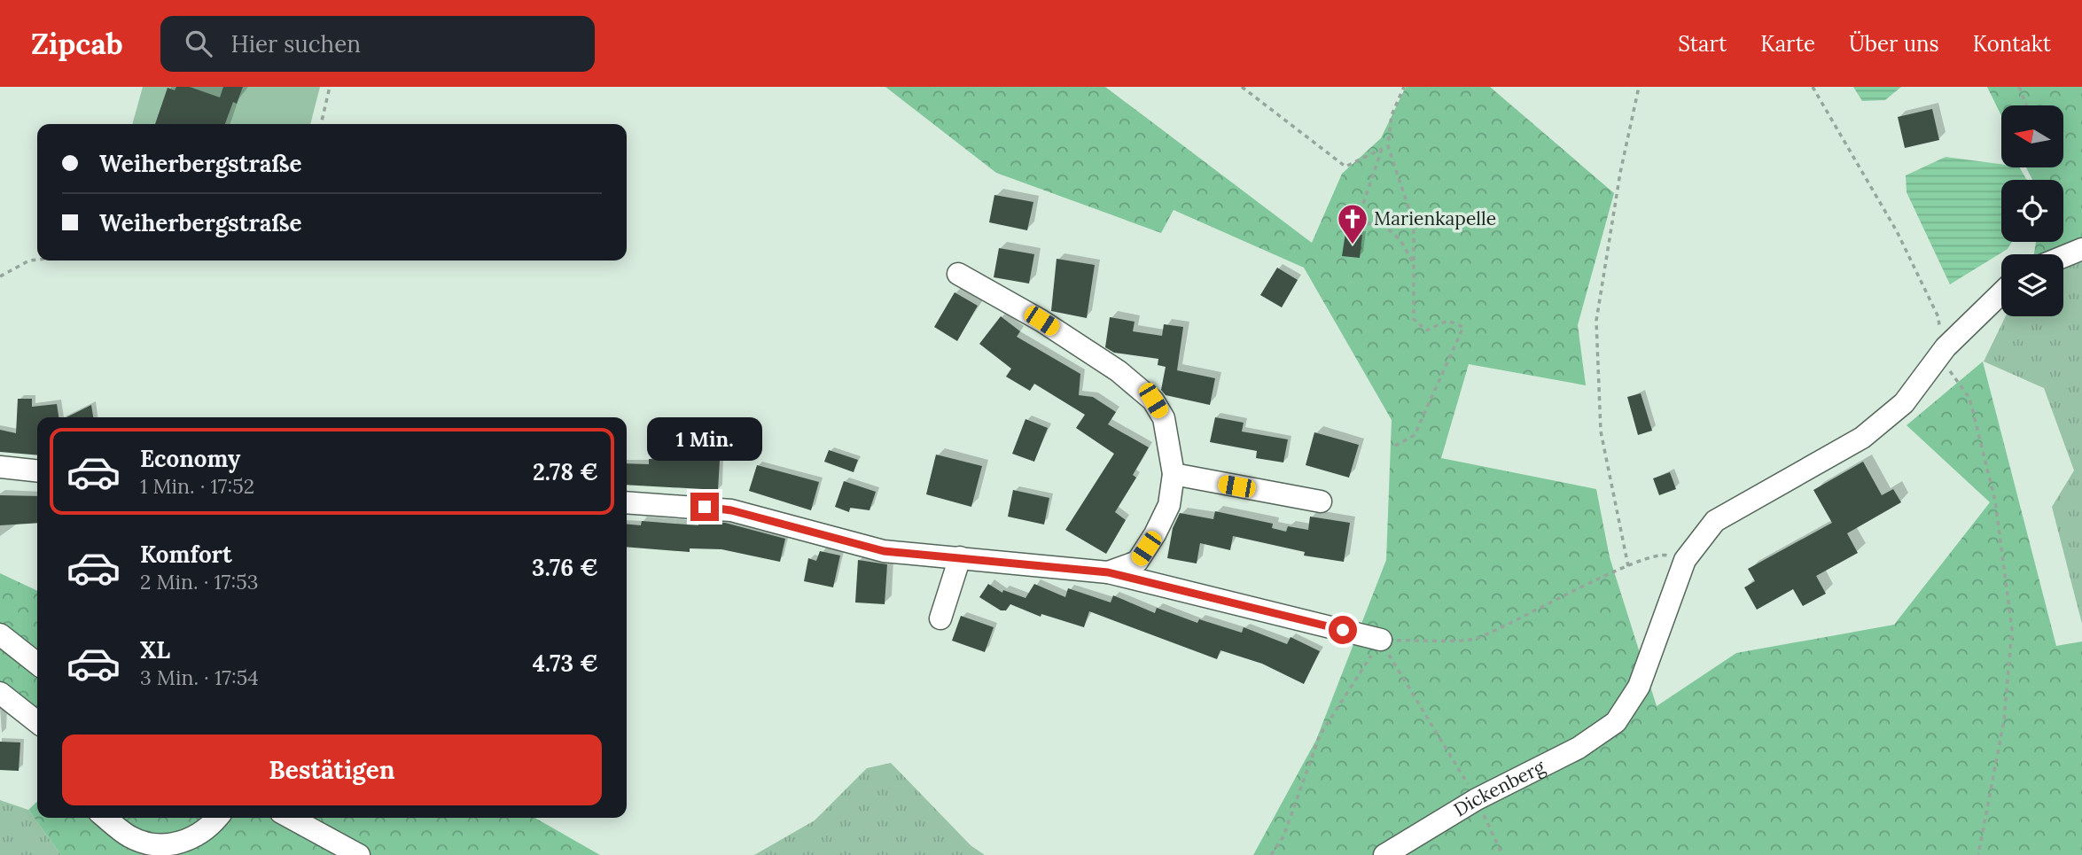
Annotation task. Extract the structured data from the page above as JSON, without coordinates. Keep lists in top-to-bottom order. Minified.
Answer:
{"streets":{"street":["Dickenberg"]},"places":{"church":["Marienkapelle"]},"north":"left","page":{"header":"Zipcab","search":"Hier suchen","nav":["Start","Karte","Über uns","Kontakt"],"banner":["Weiherbergstraße","Weiherbergstraße"],"bubble":"1 Min.","list":[{"name":"Economy","note":"1 Min. · 17:52","value":"2.78 €"},{"name":"Komfort","note":"2 Min. · 17:53","value":"3.76 €"},{"name":"XL","note":"3 Min. · 17:54","value":"4.73 €"}],"buttons":"Bestätigen"}}
